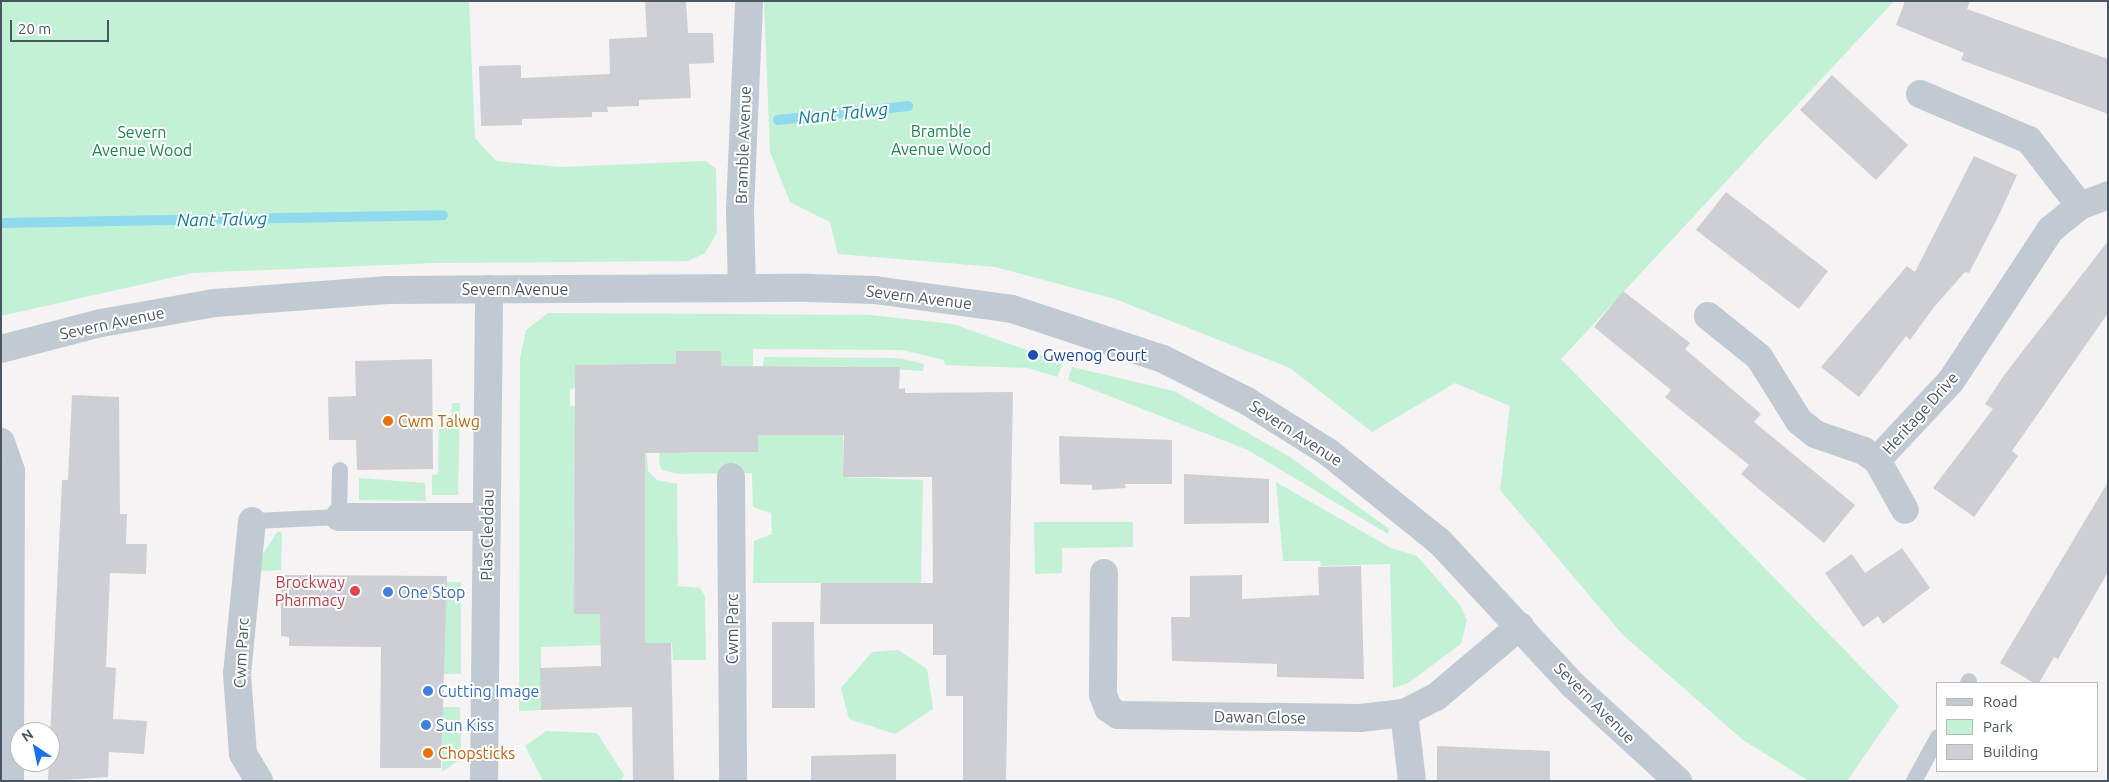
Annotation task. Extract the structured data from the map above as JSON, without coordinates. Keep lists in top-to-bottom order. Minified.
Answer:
{"streets":{"street":["Bramble Avenue","Severn Avenue","Heritage Drive","Plas Cleddau","Cwm Parc","Dawan Close"]},"crossings":[["Bramble Avenue","Severn Avenue"],["Severn Avenue","Plas Cleddau"],["Severn Avenue","Dawan Close"]],"water":["Nant Talwg"],"parks":["Bramble Avenue Wood","Severn Avenue Wood"],"places":["Gwenog Court","Cwm Talwg","Brockway Pharmacy","One Stop","Cutting Image","Sun Kiss","Chopsticks"],"legend":["Road","Park","Building"],"scale_bar":"20 m","north":"top left"}
